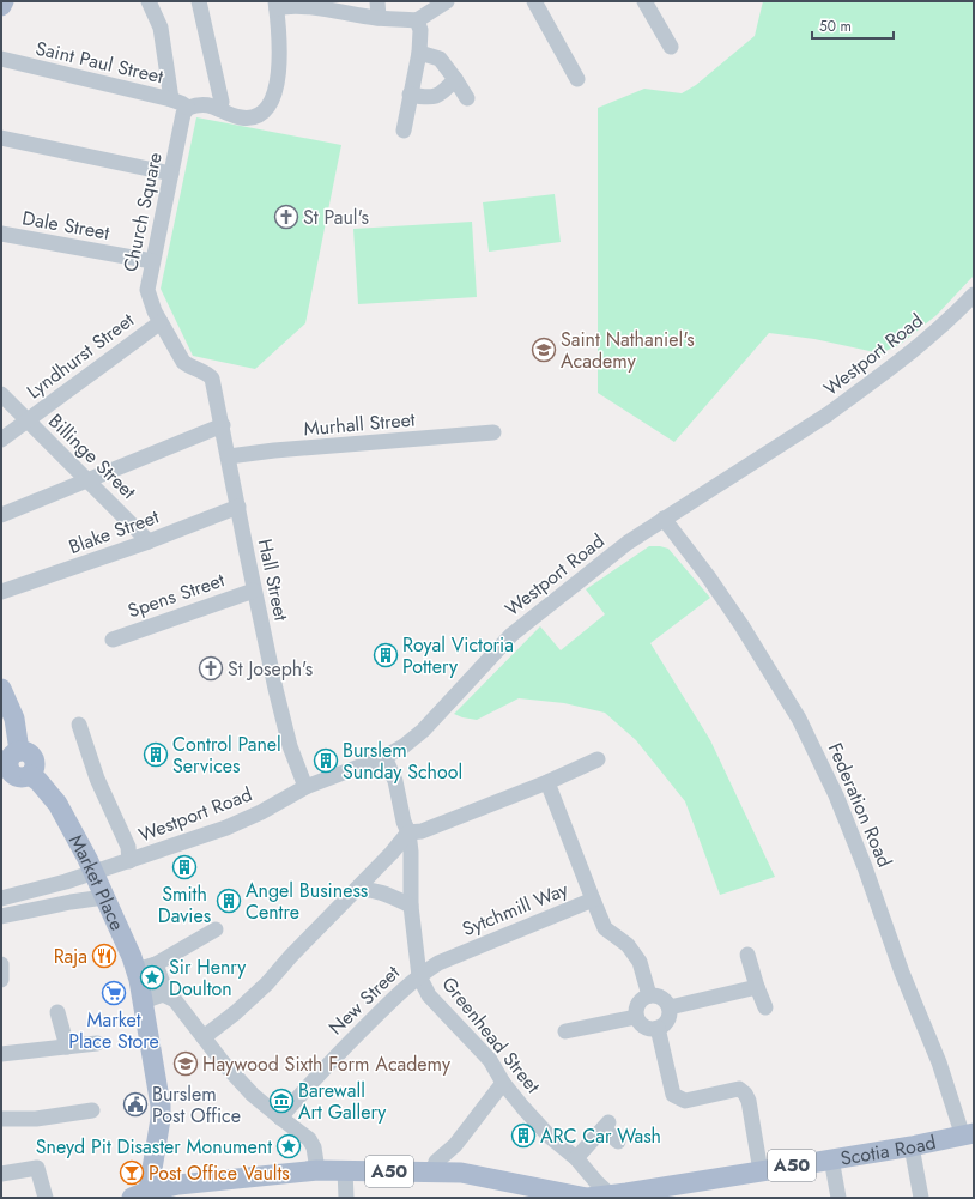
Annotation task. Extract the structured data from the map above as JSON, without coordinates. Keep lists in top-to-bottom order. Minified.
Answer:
{"streets":{"main road":["Market Place","Scotia Road","A50"],"street":["Saint Paul Street","Church Square","Dale Street","Westport Road","Lyndhurst Street","Murhall Street","Billinge Street","Blake Street","Hall Street","Spens Street","Federation Road","Sytchmill Way","New Street","Greenhead Street"]},"crossings":[["Saint Paul Street","Church Square"],["Church Square","Dale Street"],["Church Square","Lyndhurst Street"],["Church Square","Hall Street"],["Westport Road","Hall Street"],["Westport Road","Federation Road"],["Westport Road","Market Place"],["Westport Road","Greenhead Street"],["Lyndhurst Street","Billinge Street"],["Murhall Street","Hall Street"],["Billinge Street","Blake Street"],["Blake Street","Hall Street"],["Hall Street","Spens Street"],["Federation Road","Scotia Road"],["Market Place","A50"],["Sytchmill Way","New Street"],["Sytchmill Way","Greenhead Street"],["New Street","Greenhead Street"],["Greenhead Street","Scotia Road"],["Scotia Road","A50"]],"places":{"church":["St Paul's","St Joseph's"],"school or university":["Saint Nathaniel's Academy","Haywood Sixth Form Academy"],"building":["Royal Victoria Pottery","Control Panel Services","Burslem Sunday School","Smith Davies","Angel Business Centre","ARC Car Wash"],"restaurant":["Raja"],"place":["Sir Henry Doulton","Sneyd Pit Disaster Monument"],"supermarket":["Market Place Store"],"museum":["Barewall Art Gallery"],"public building":["Burslem Post Office"],"bar":["Post Office Vaults"]},"scale_bar":"50 m"}
